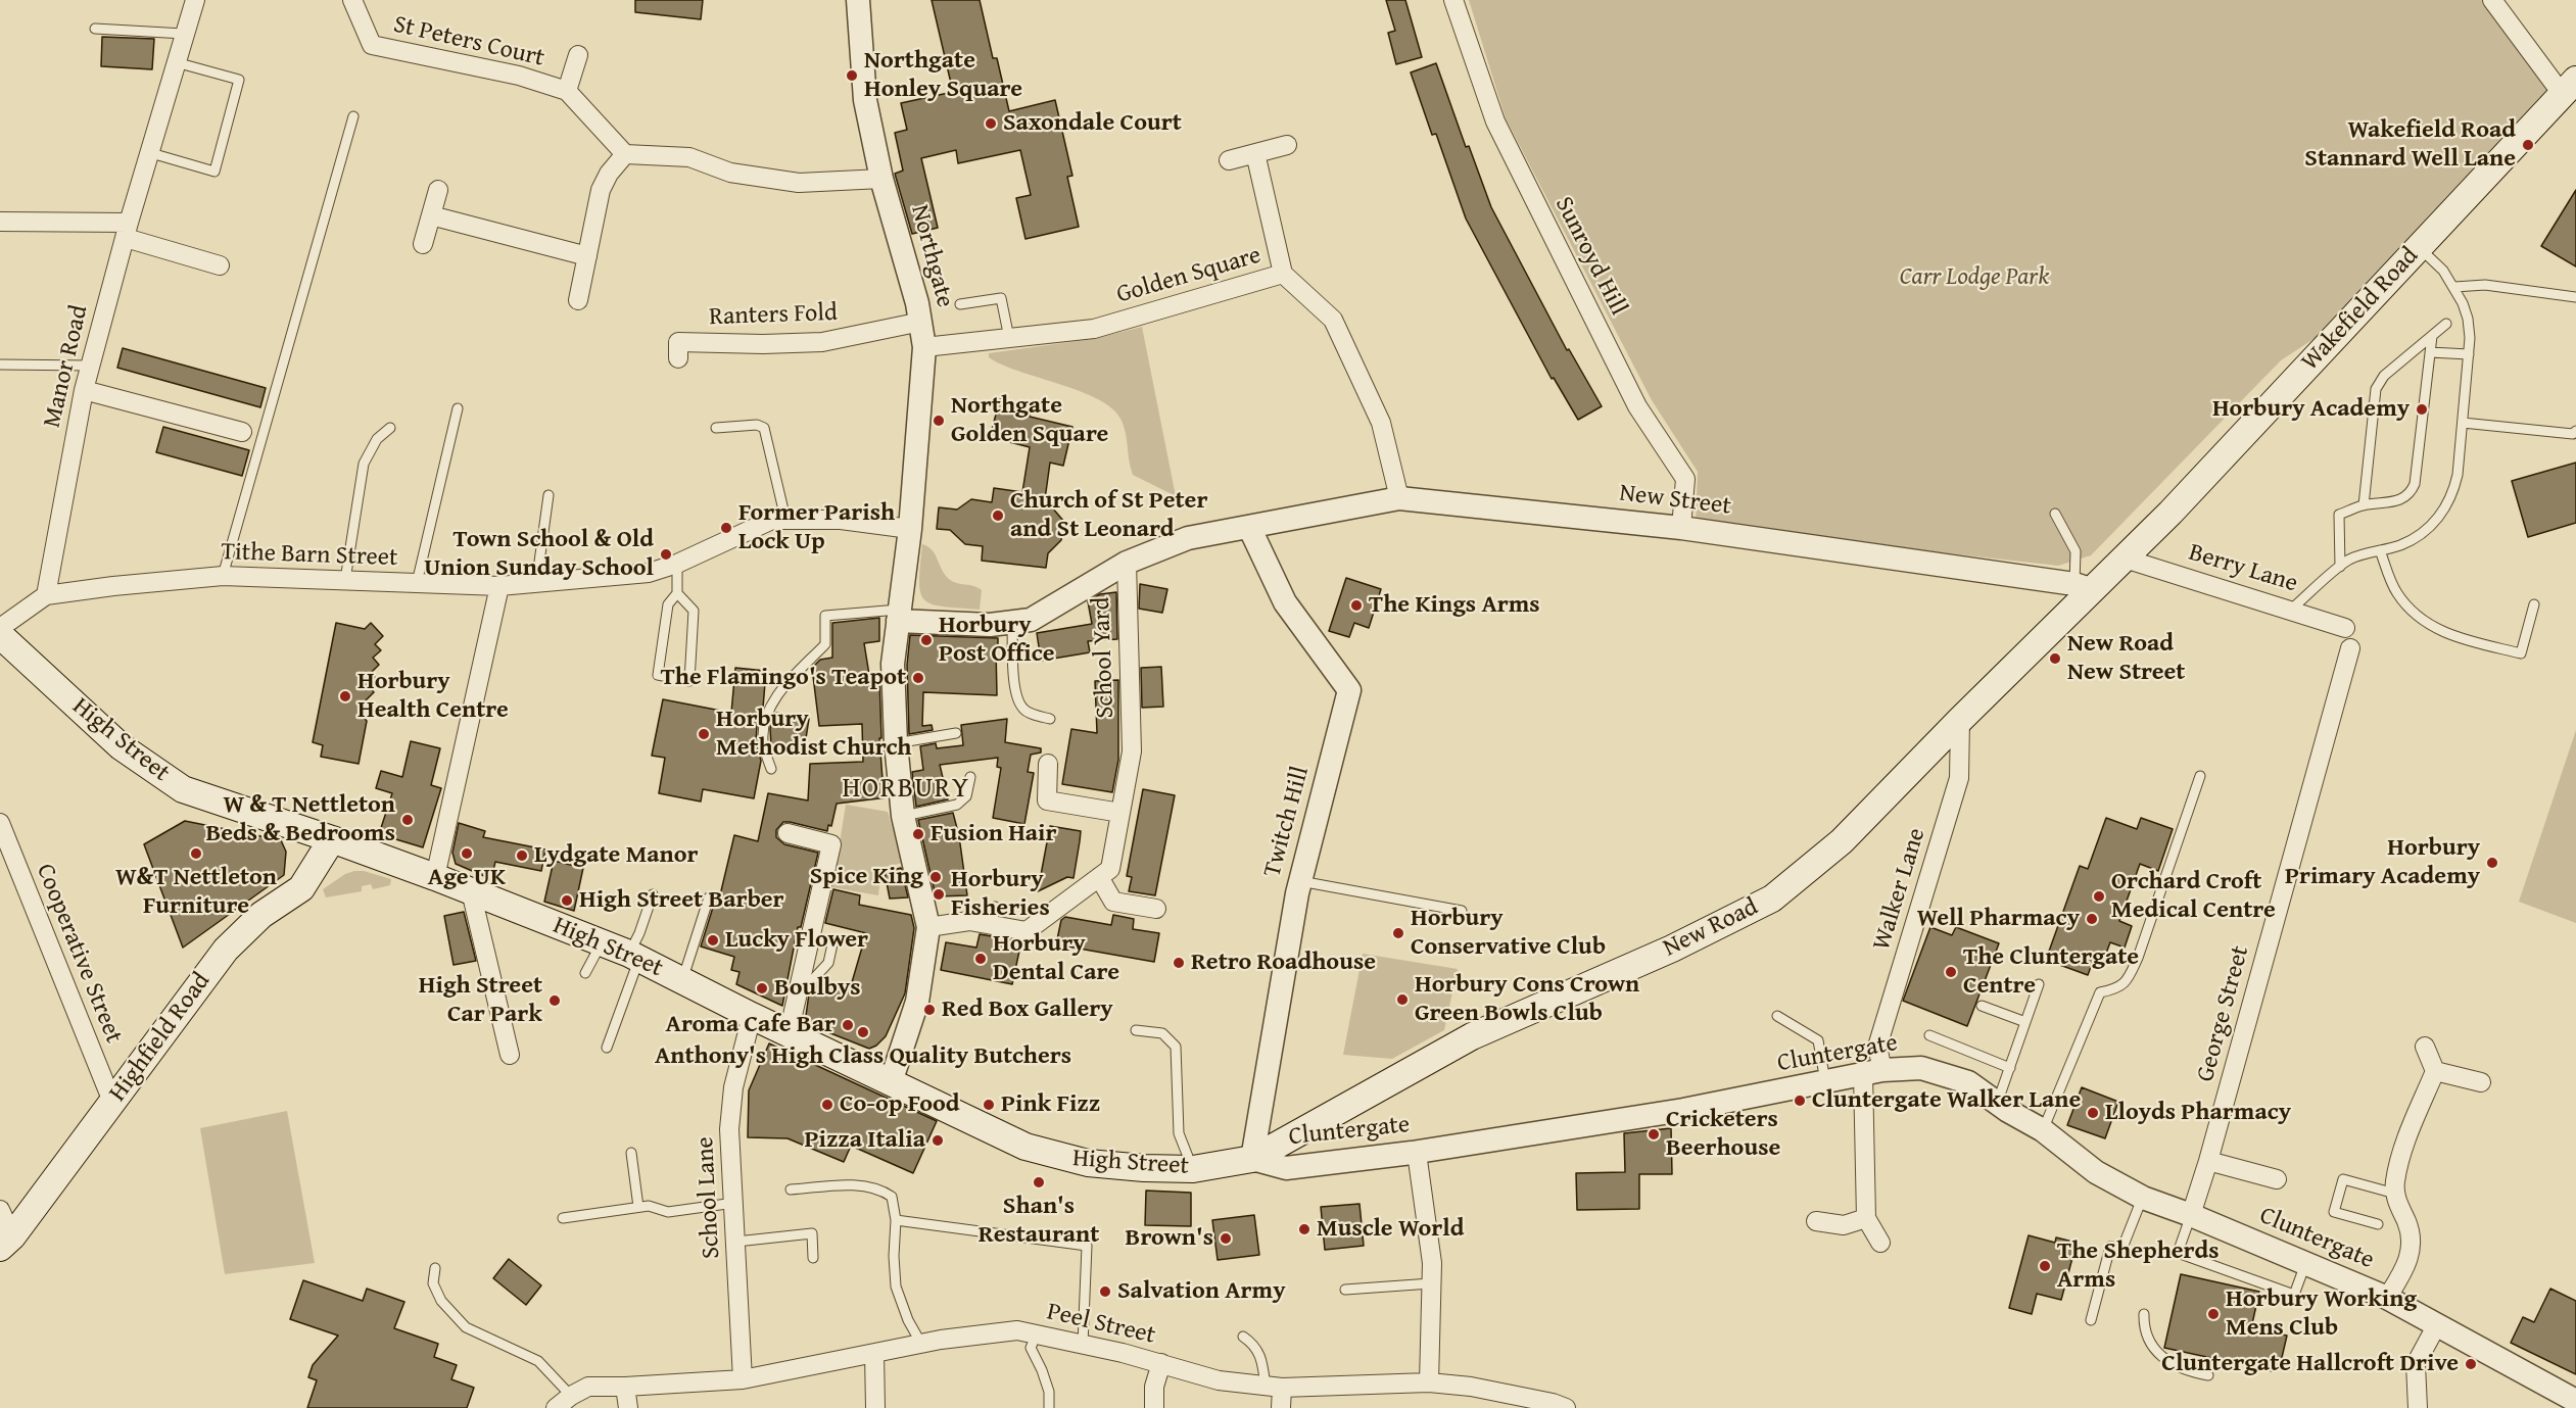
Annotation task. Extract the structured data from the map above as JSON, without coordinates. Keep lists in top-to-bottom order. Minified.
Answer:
{"streets":{"main road":["Wakefield Road","High Street","New Road","Highfield Road"],"street":["St Peters Court","Northgate","Sunroyd Hill","Golden Square","Ranters Fold","Manor Road","New Street","Tithe Barn Street","Berry Lane","School Yard","Twitch Hill","Walker Lane","Cooperative Street","George Street","Cluntergate","School Lane","Peel Street"]},"crossings":[["Northgate","Golden Square"],["Northgate","Ranters Fold"],["Northgate","New Street"],["Northgate","Tithe Barn Street"],["Sunroyd Hill","New Street"],["Golden Square","New Street"],["Wakefield Road","New Street"],["Wakefield Road","Berry Lane"],["Wakefield Road","New Road"],["Manor Road","Tithe Barn Street"],["New Street","School Yard"],["New Street","Twitch Hill"],["New Street","New Road"],["High Street","Twitch Hill"],["High Street","New Road"],["High Street","Highfield Road"],["High Street","Cluntergate"],["High Street","School Lane"],["Twitch Hill","New Road"],["Twitch Hill","Cluntergate"],["Walker Lane","New Road"],["Walker Lane","Cluntergate"],["New Road","Cluntergate"],["Cooperative Street","Highfield Road"],["George Street","Cluntergate"],["School Lane","Peel Street"]],"districts":["HORBURY"],"parks":["Carr Lodge Park"],"places":["Northgate Honley Square","Saxondale Court","Wakefield Road Stannard Well Lane","Horbury Academy","Northgate Golden Square","Church of St Peter and St Leonard","Former Parish Lock Up","Town School & Old Union Sunday School","The Kings Arms","Horbury Post Office","New Road New Street","The Flamingo's Teapot","Horbury Health Centre","Horbury Methodist Church","W & T Nettleton Beds & Bedrooms","Fusion Hair","W&T Nettleton Furniture","Age UK","Lydgate Manor","Horbury Primary Academy","Spice King","Horbury Fisheries","Orchard Croft Medical Centre","High Street Barber","Well Pharmacy","Horbury Conservative Club","Lucky Flower","Horbury Dental Care","Retro Roadhouse","The Cluntergate Centre","Boulbys","Horbury Cons Crown Green Bowls Club","High Street Car Park","Red Box Gallery","Aroma Cafe Bar","Anthony's High Class Quality Butchers","Cluntergate Walker Lane","Co-op Food","Pink Fizz","Lloyds Pharmacy","Cricketers Beerhouse","Pizza Italia","Shan's Restaurant","Muscle World","Brown's","The Shepherds Arms","Salvation Army","Horbury Working Mens Club","Cluntergate Hallcroft Drive"]}
